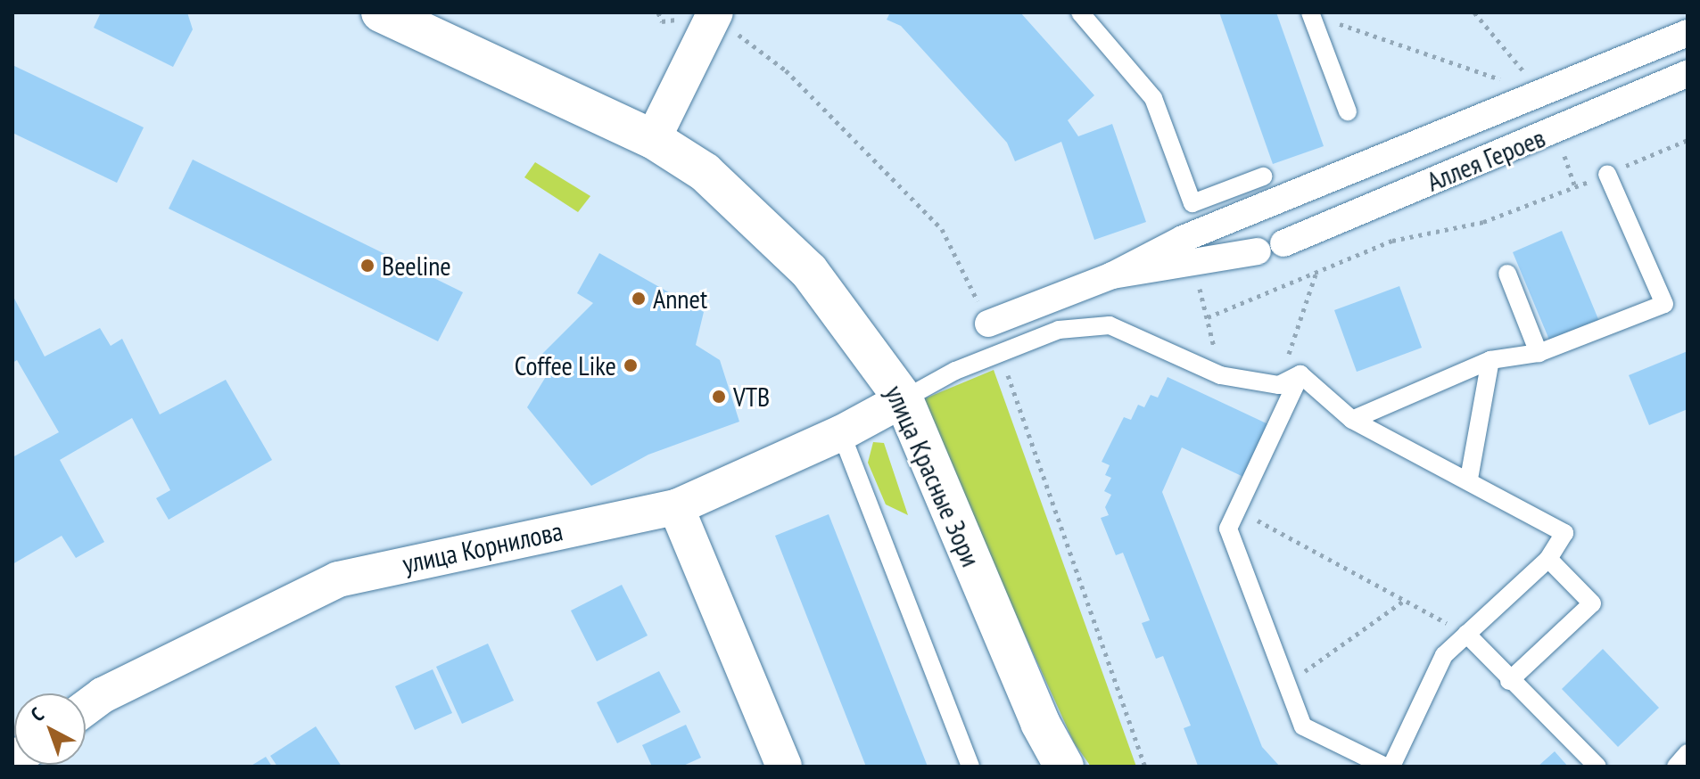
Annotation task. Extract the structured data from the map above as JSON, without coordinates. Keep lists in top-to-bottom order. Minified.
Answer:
{"streets":{"main road":["улица Красные Зори"],"street":["Аллея Героев","улица Корнилова"]},"crossings":[["улица Красные Зори","улица Корнилова"]],"places":["Beeline","Annet","Coffee Like","VTB"],"north":"top left"}
